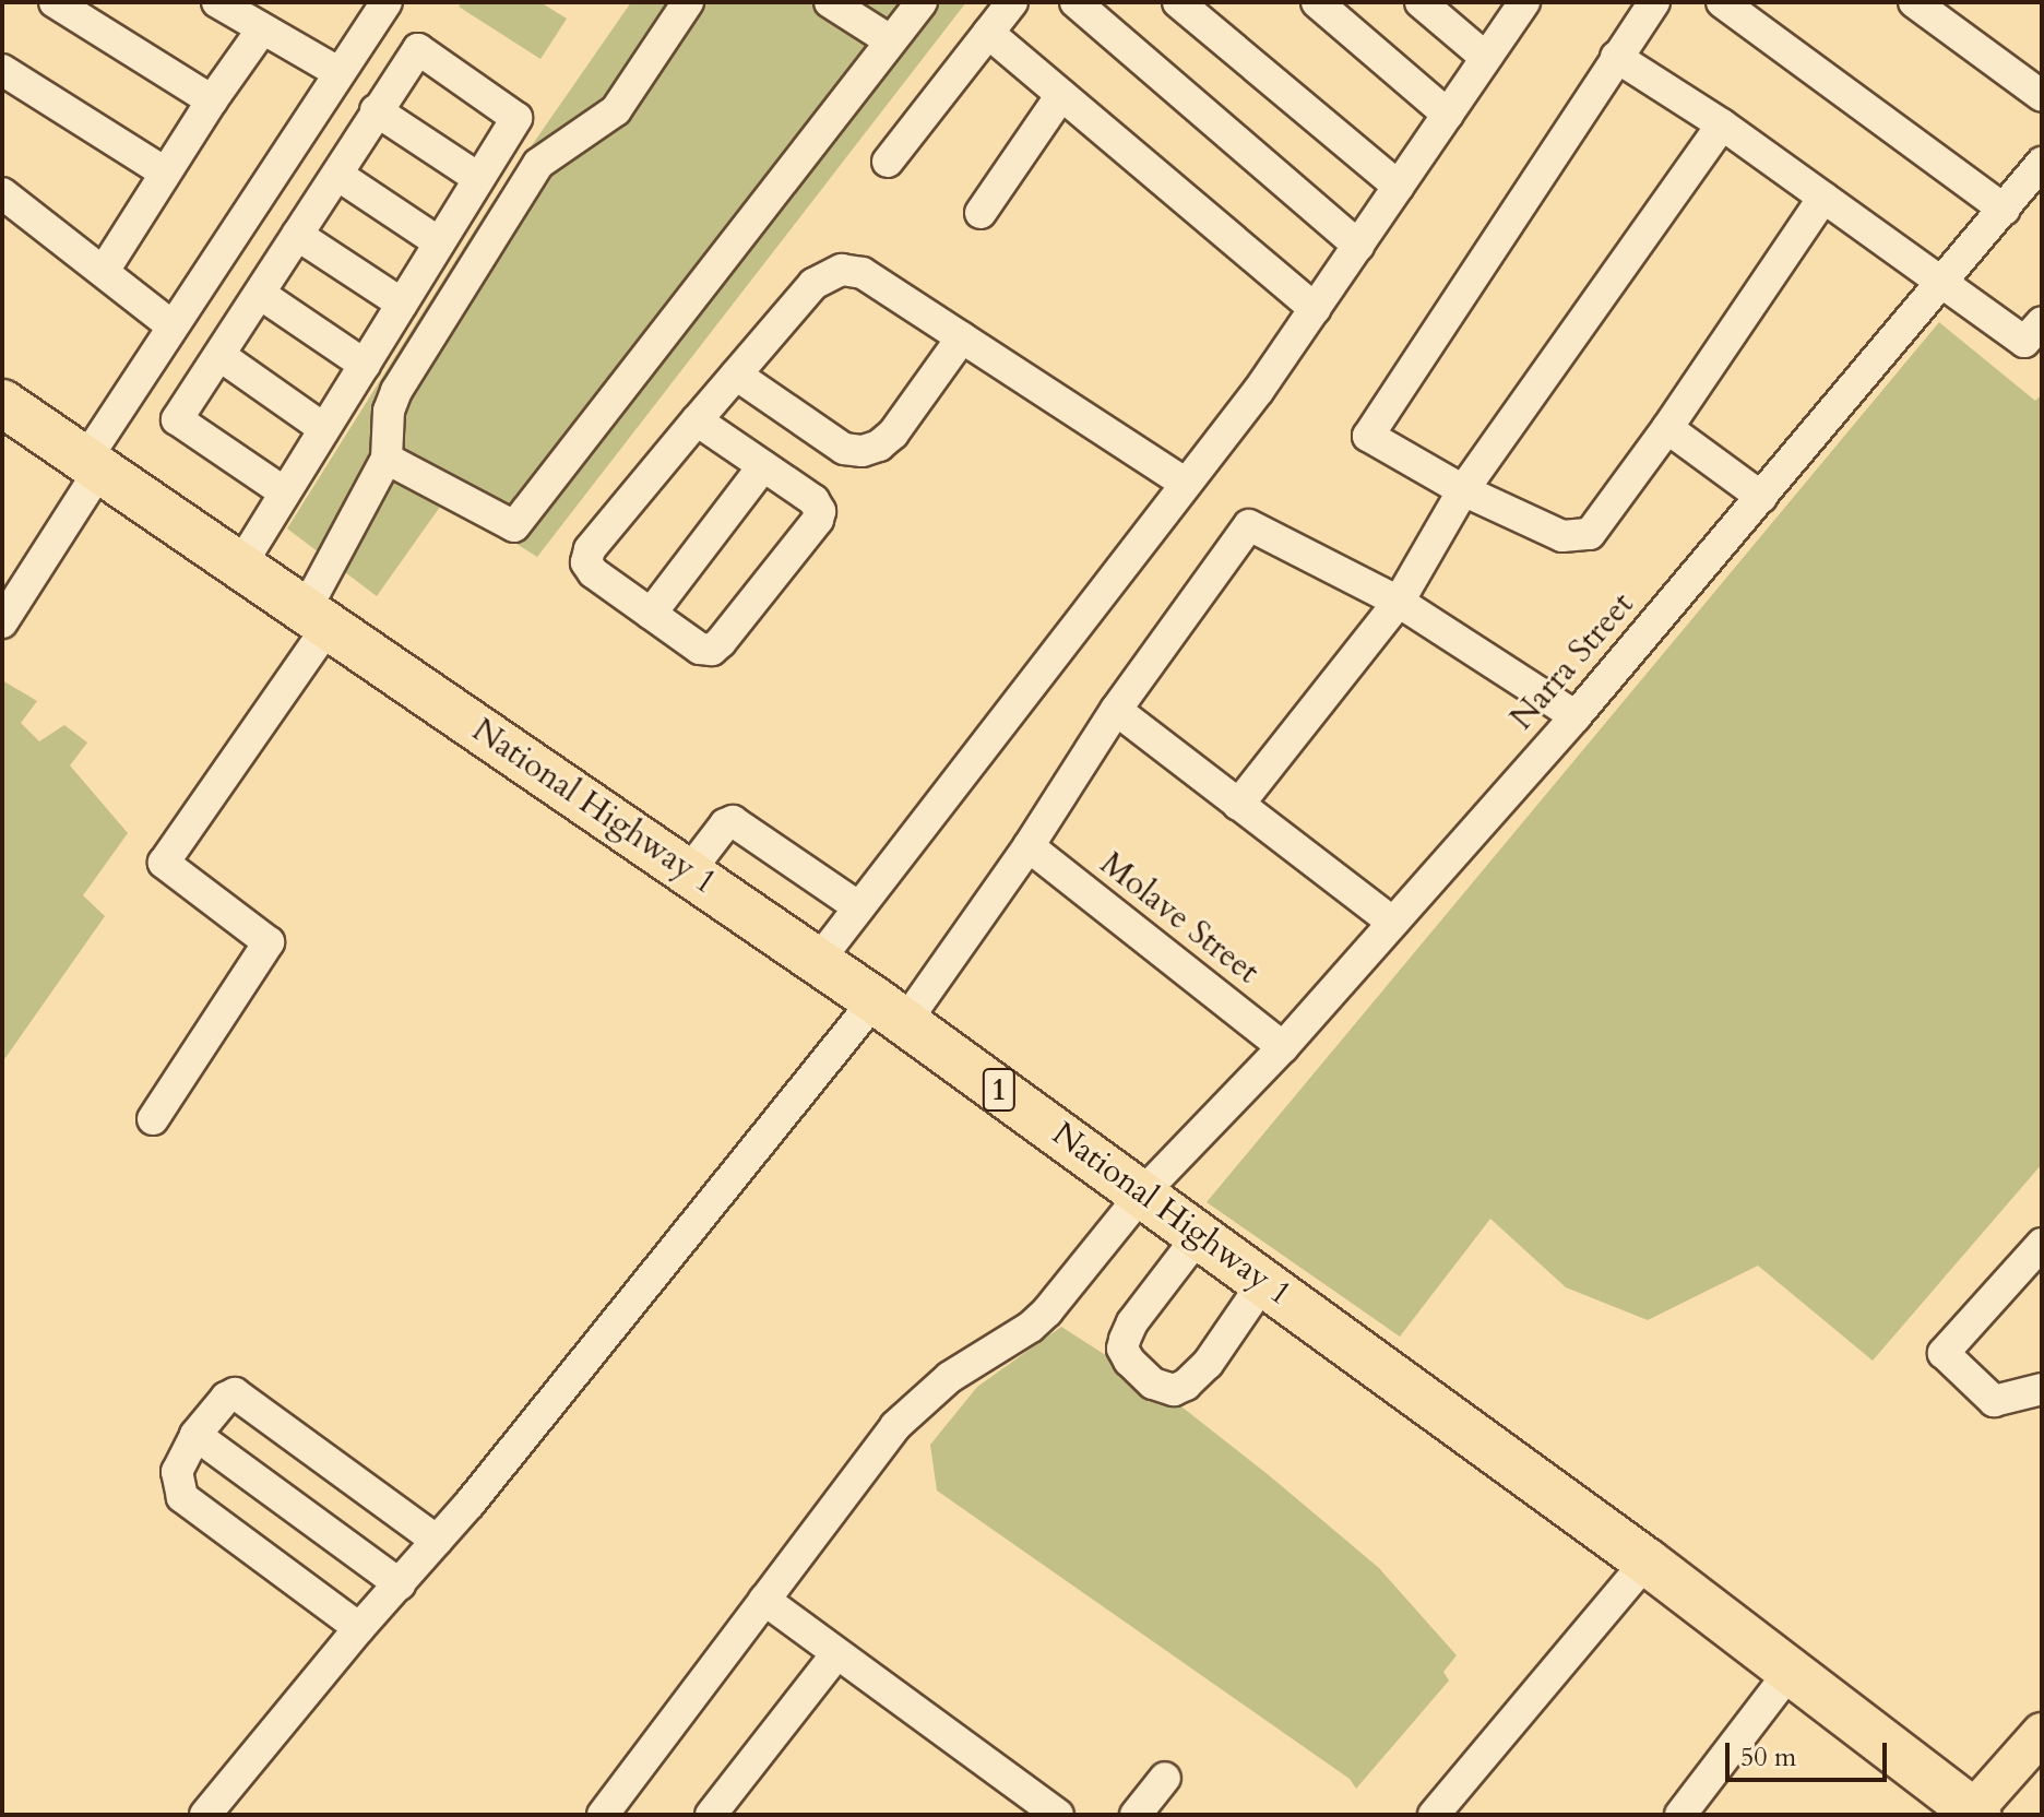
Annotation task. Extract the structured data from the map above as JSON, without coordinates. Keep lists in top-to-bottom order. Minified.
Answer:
{"streets":{"highway":["National Highway 1","1"],"street":["Narra Street","Molave Street"]},"crossings":[["Narra Street","National Highway 1"],["Narra Street","Molave Street"]],"scale_bar":"50 m"}
